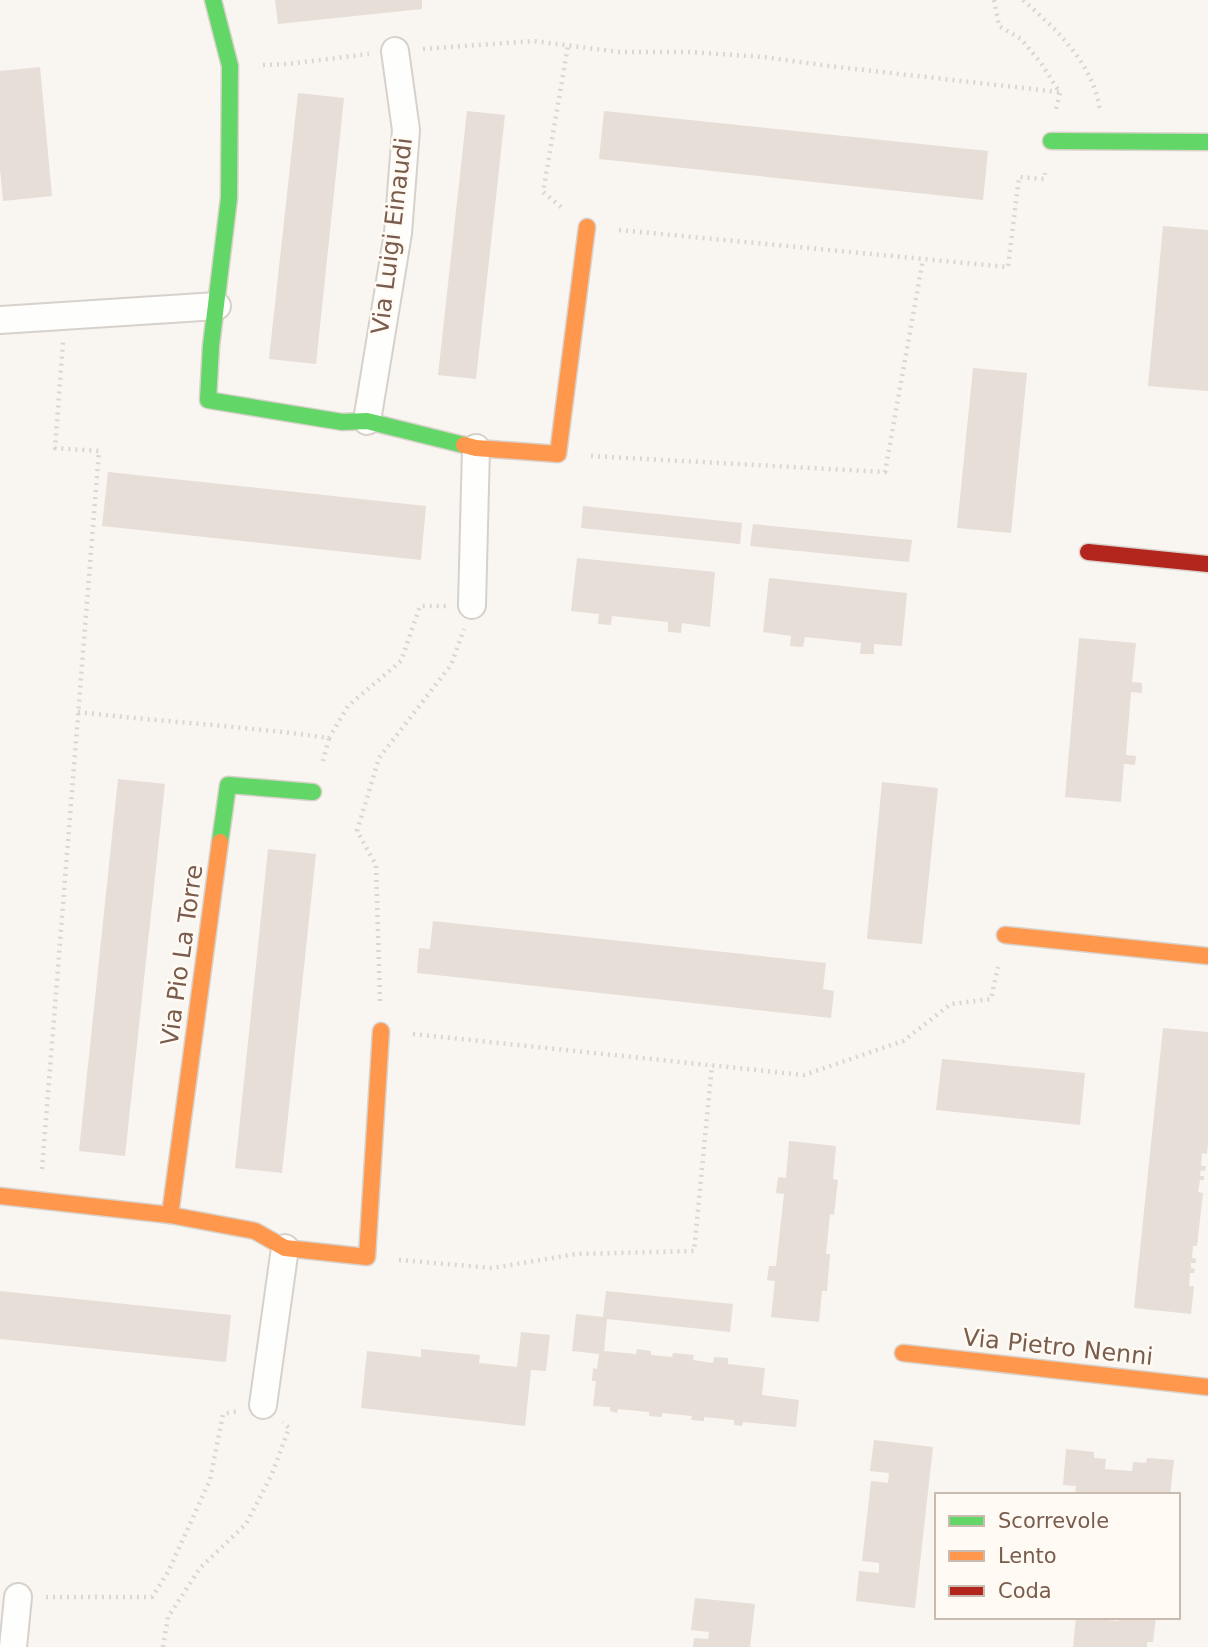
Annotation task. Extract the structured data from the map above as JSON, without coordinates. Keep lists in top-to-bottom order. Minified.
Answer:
{"streets":{"street":["Via Luigi Einaudi","Via Pio La Torre","Via Pietro Nenni"]},"legend":["Scorrevole","Lento","Coda"]}
